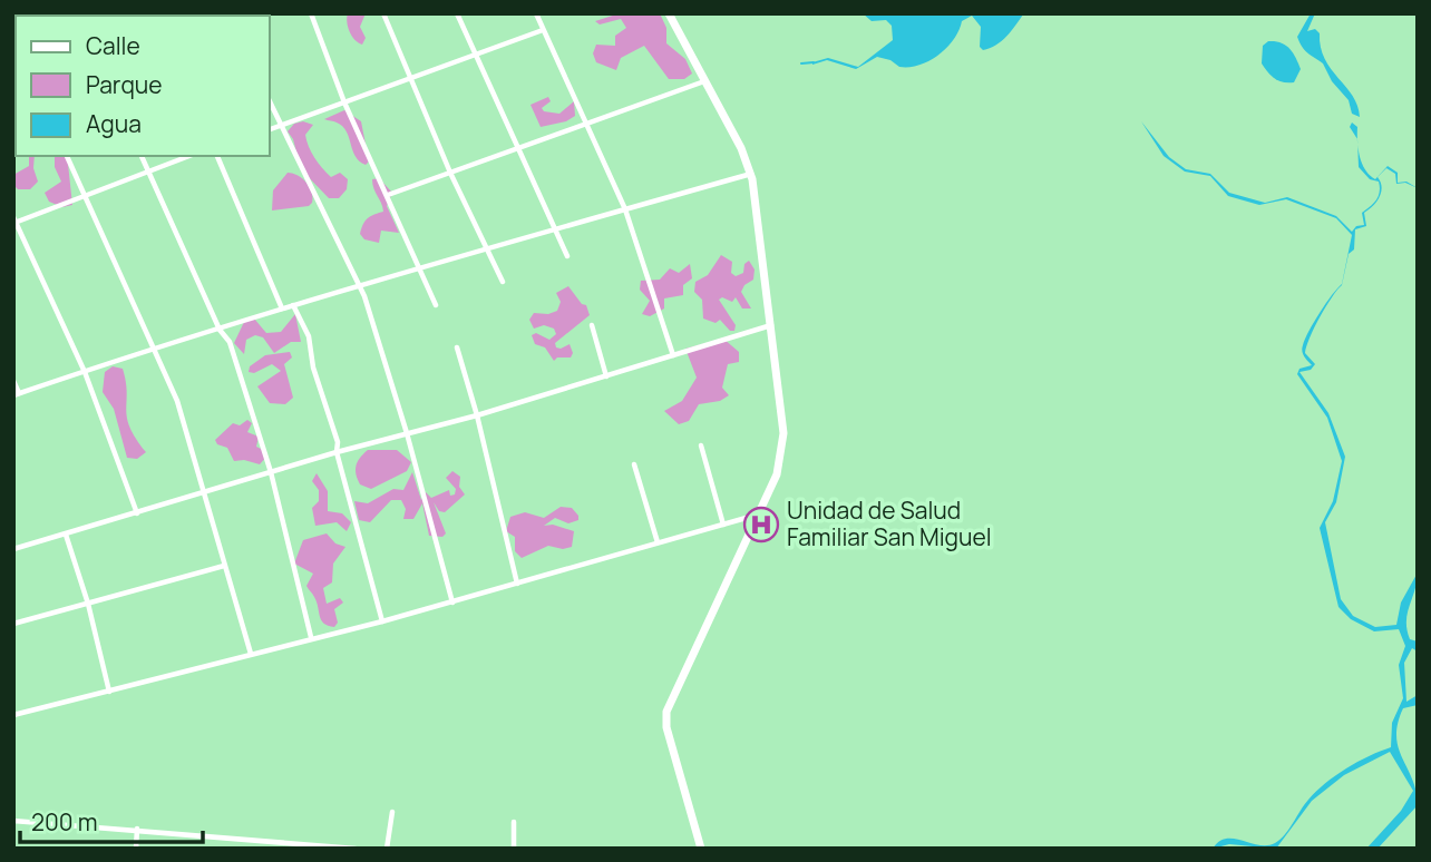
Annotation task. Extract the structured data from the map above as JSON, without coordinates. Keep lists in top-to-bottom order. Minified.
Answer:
{"places":{"hospital":["Unidad de Salud Familiar San Miguel"]},"legend":["Calle","Parque","Agua"],"scale_bar":"200 m"}
